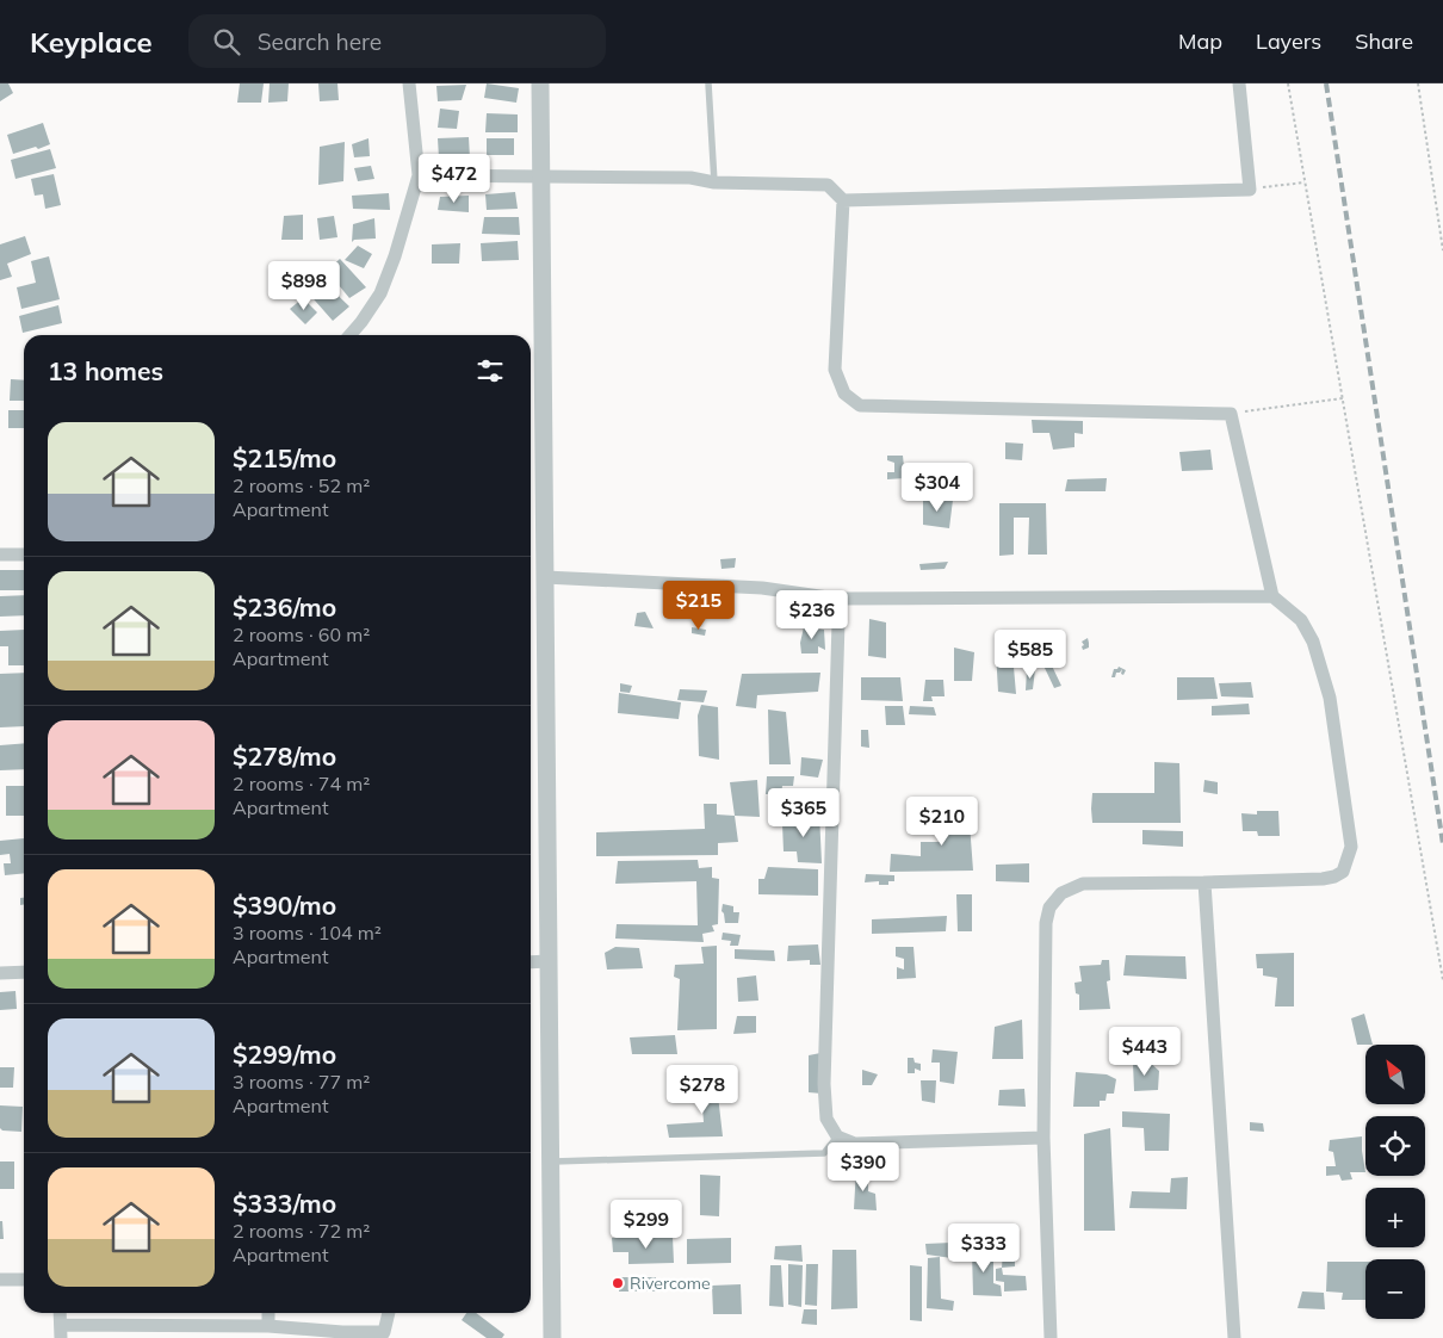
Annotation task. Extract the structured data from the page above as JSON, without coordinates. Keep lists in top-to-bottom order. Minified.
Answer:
{"places":["Rivercome"],"north":"top left","page":{"header":"Keyplace","search":"Search here","nav":["Map","Layers","Share"],"price":["$472","$898","$304","$215","$236","$585","$365","$210","$443","$278","$390","$299","$333"],"heading":"13 homes","list":[{"name":"$215/mo","note":"2 rooms · 52 m² · Apartment"},{"name":"$236/mo","note":"2 rooms · 60 m² · Apartment"},{"name":"$278/mo","note":"2 rooms · 74 m² · Apartment"},{"name":"$390/mo","note":"3 rooms · 104 m² · Apartment"},{"name":"$299/mo","note":"3 rooms · 77 m² · Apartment"},{"name":"$333/mo","note":"2 rooms · 72 m² · Apartment"}],"map_buttons":["+","−"]}}
